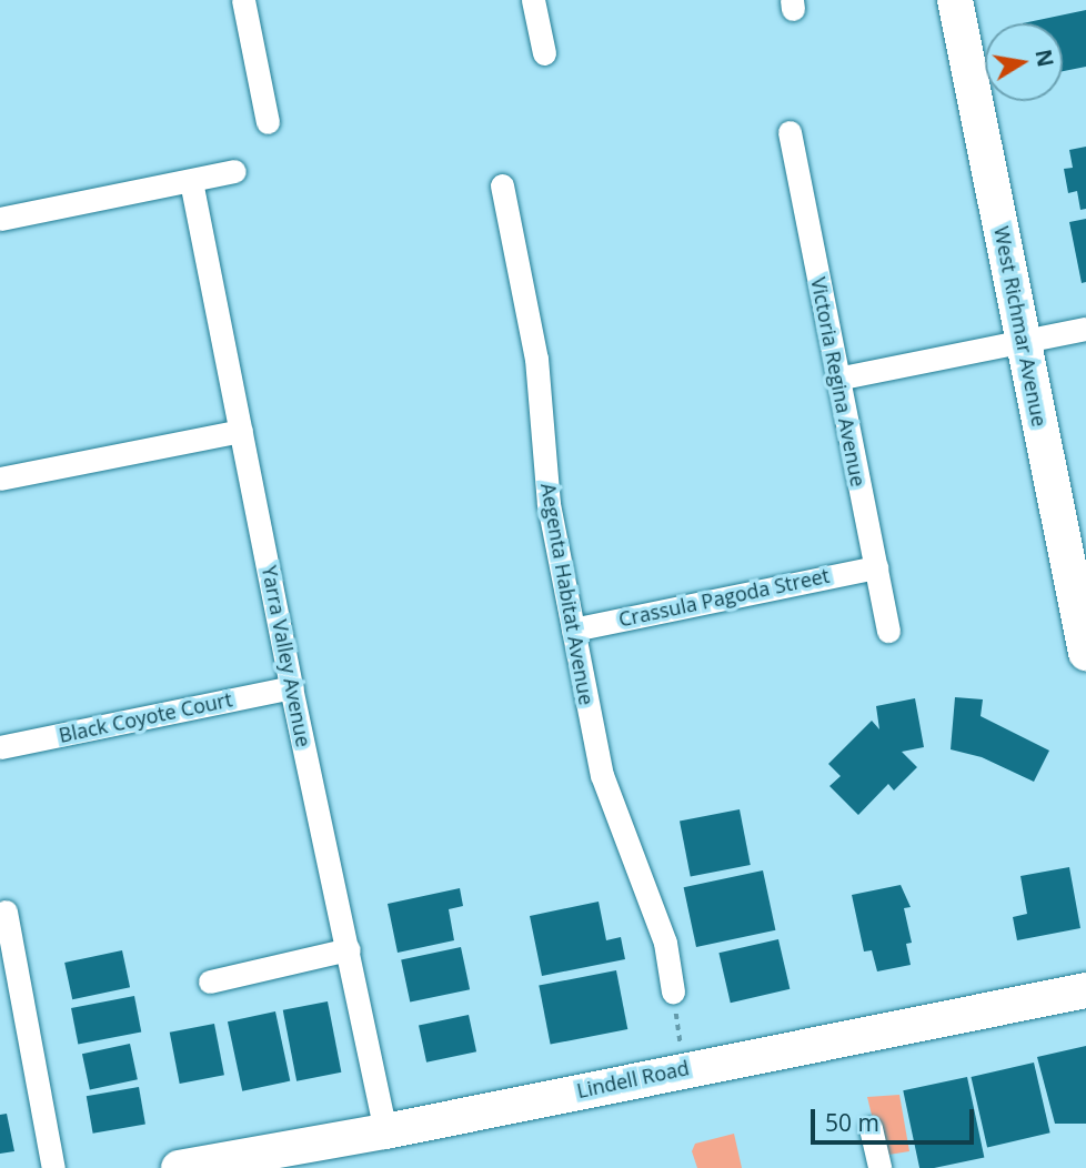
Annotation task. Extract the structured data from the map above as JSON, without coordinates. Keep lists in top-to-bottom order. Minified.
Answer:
{"streets":{"street":["West Richmar Avenue","Victoria Regina Avenue","Aegenta Habitat Avenue","Crassula Pagoda Street","Yarra Valley Avenue","Black Coyote Court","Lindell Road"]},"crossings":[["Victoria Regina Avenue","Crassula Pagoda Street"],["Aegenta Habitat Avenue","Crassula Pagoda Street"],["Yarra Valley Avenue","Black Coyote Court"],["Yarra Valley Avenue","Lindell Road"]],"scale_bar":"50 m","north":"right"}
